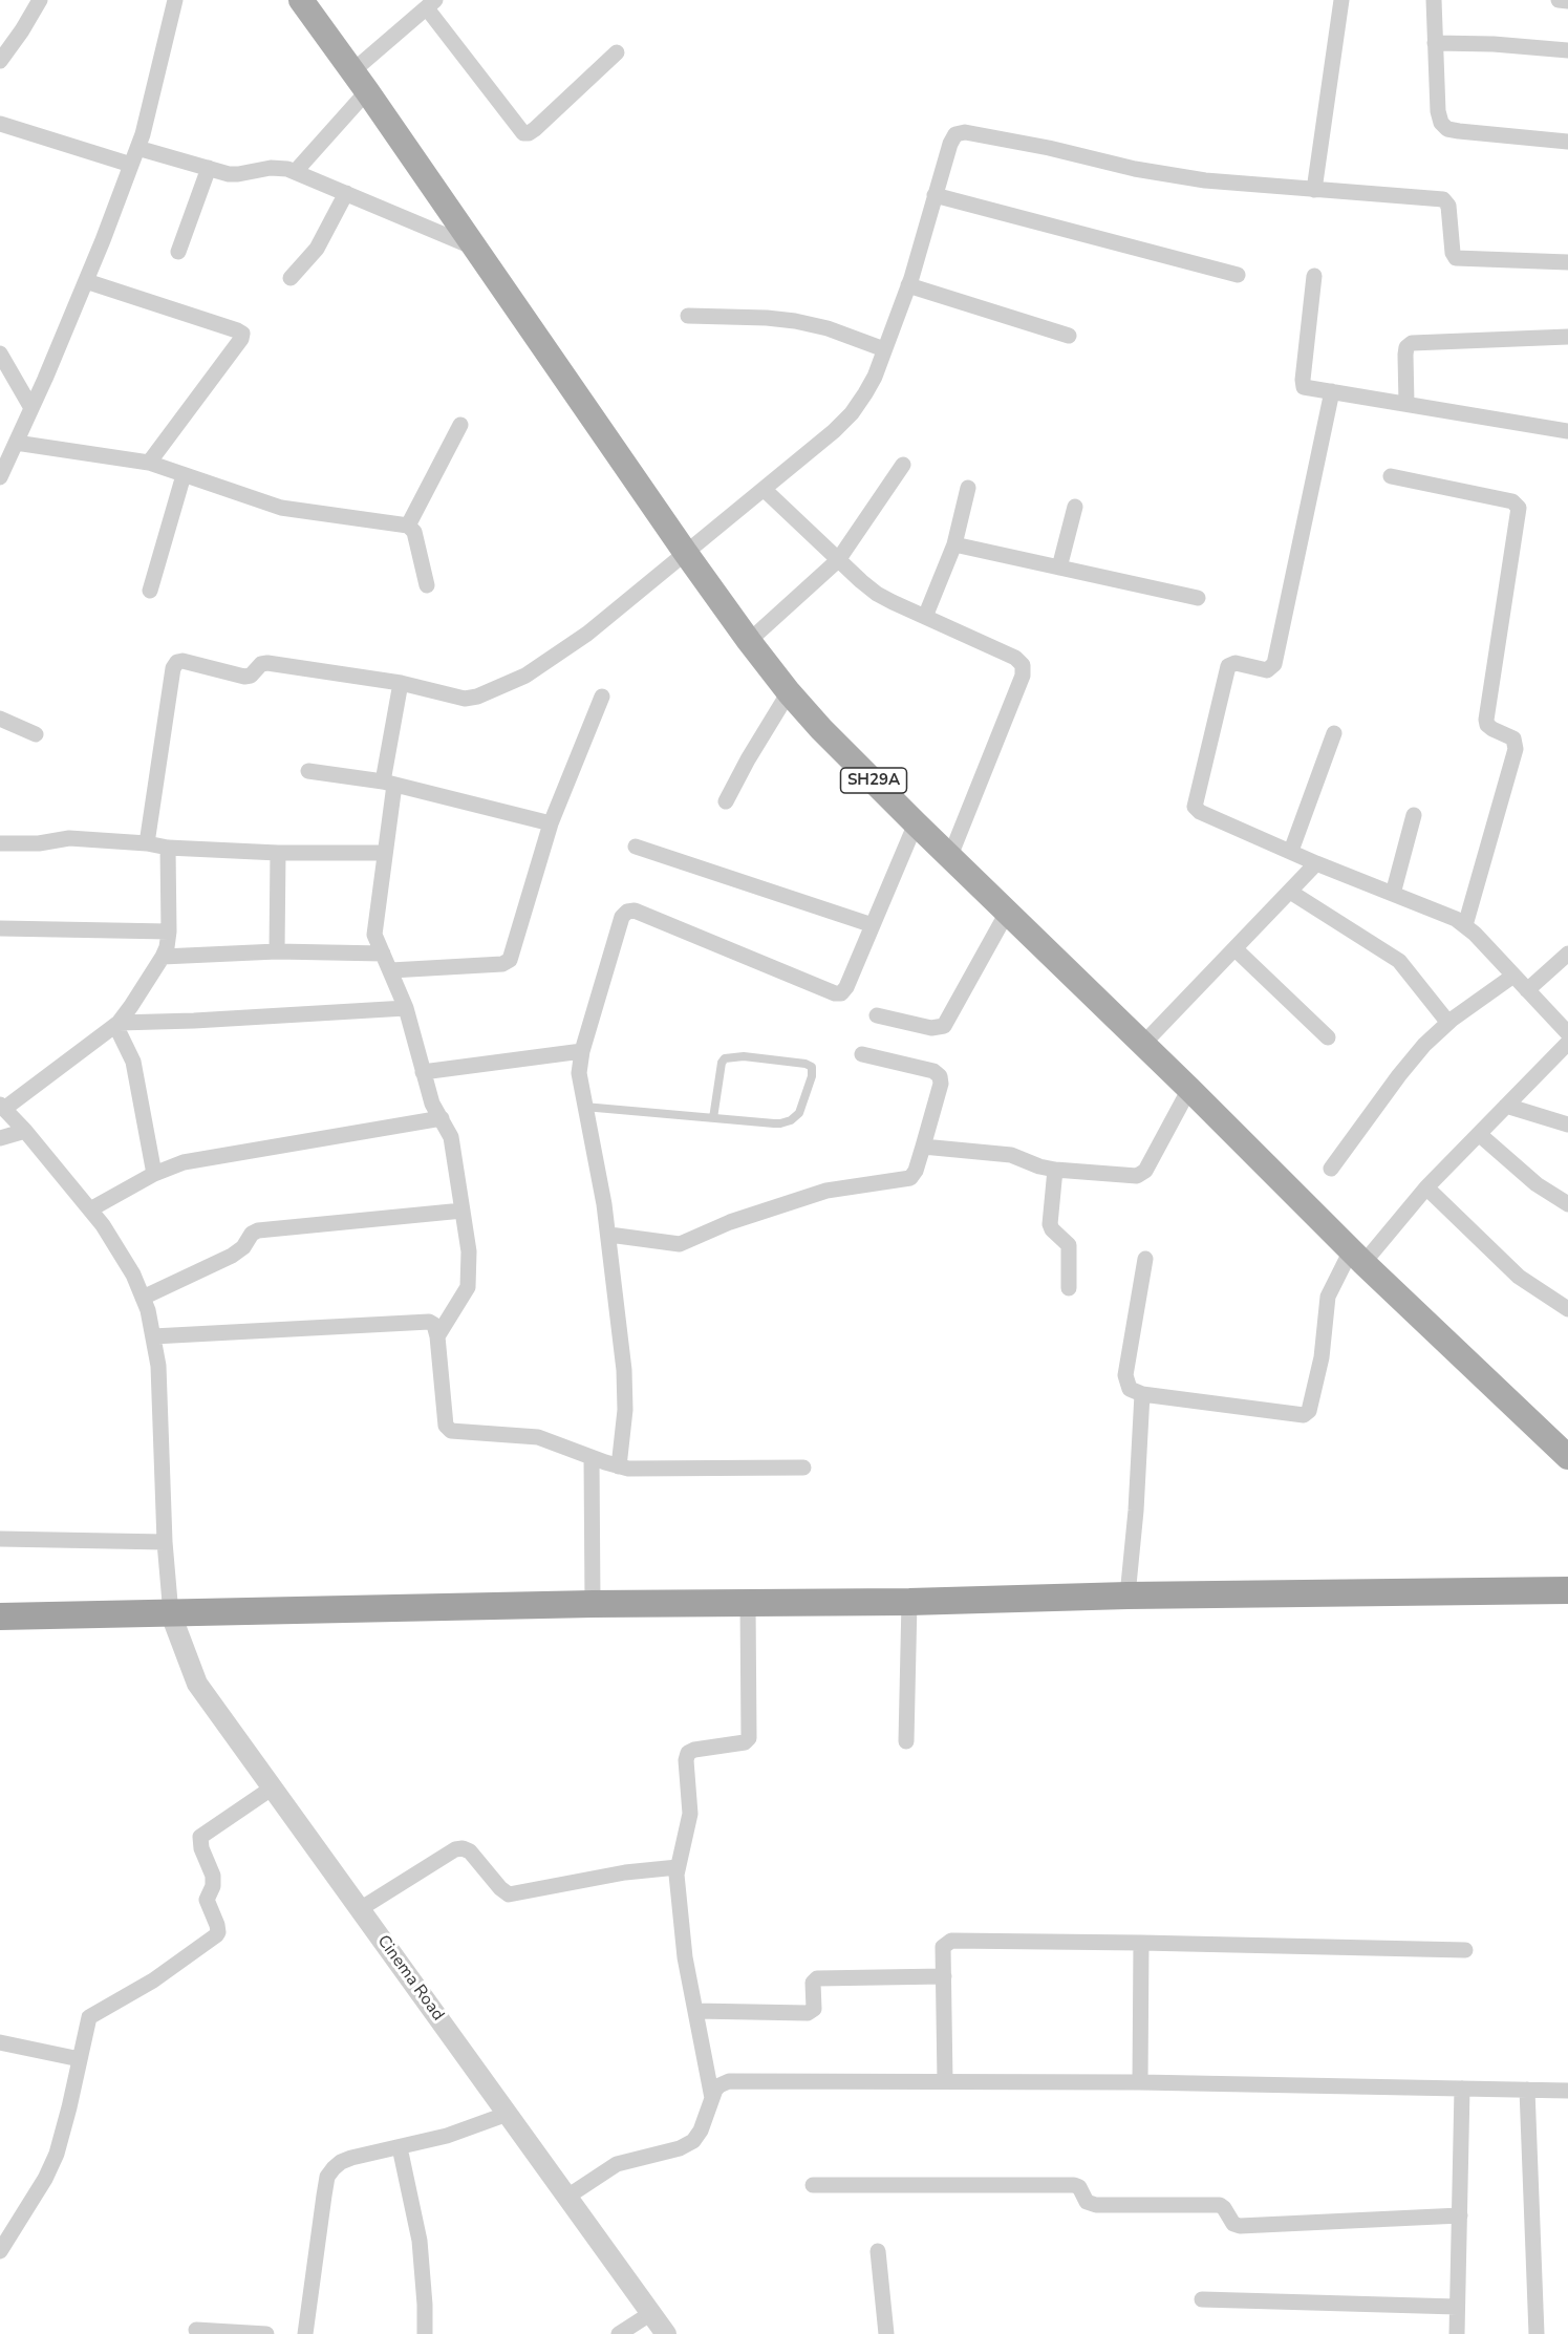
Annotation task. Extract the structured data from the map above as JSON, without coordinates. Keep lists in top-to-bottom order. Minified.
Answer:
{"streets":{"main road":["SH29A"],"street":["Cinema Road"]}}
